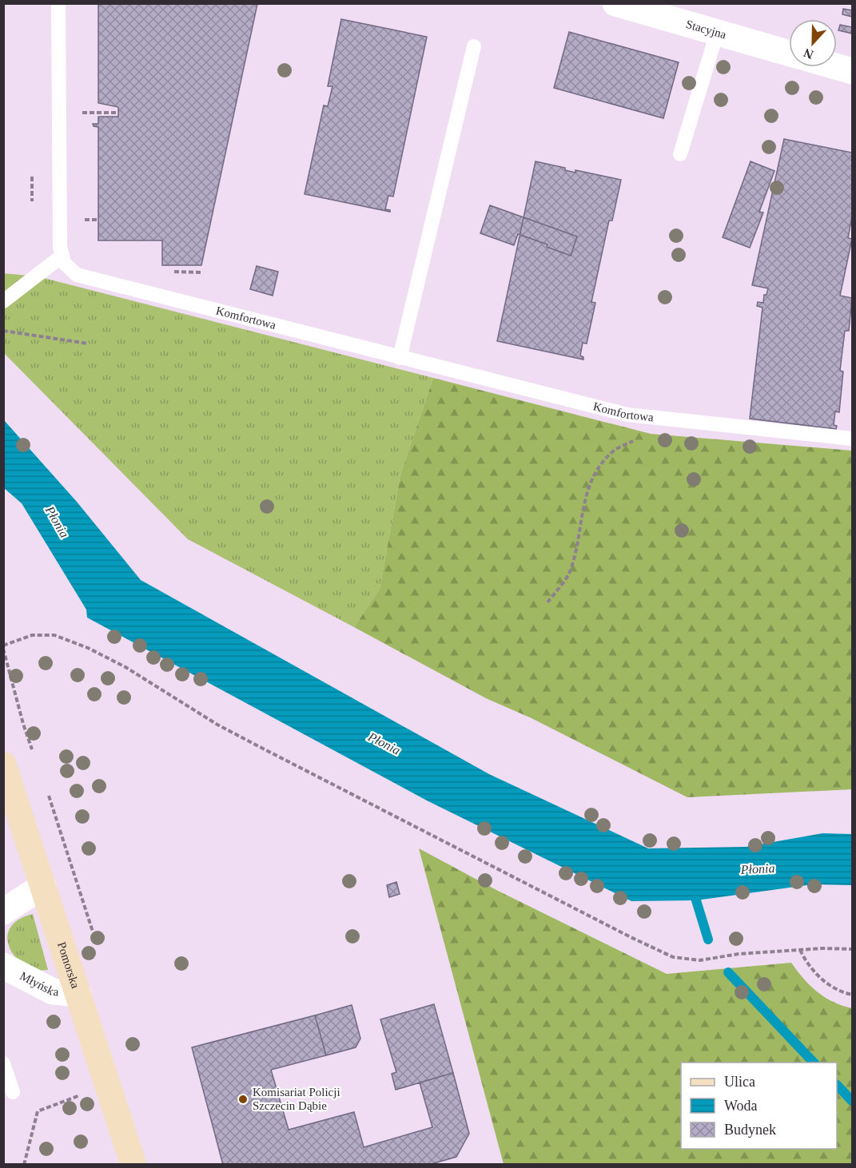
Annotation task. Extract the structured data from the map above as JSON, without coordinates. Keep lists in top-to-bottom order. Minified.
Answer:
{"streets":{"street":["Stacyjna","Pomorska","Młyńska"],"lane":["Komfortowa"]},"crossings":[["Pomorska","Młyńska"]],"water":["Płonia"],"places":["Komisariat Policji Szczecin Dąbie"],"legend":["Ulica","Woda","Budynek"],"north":"bottom"}
